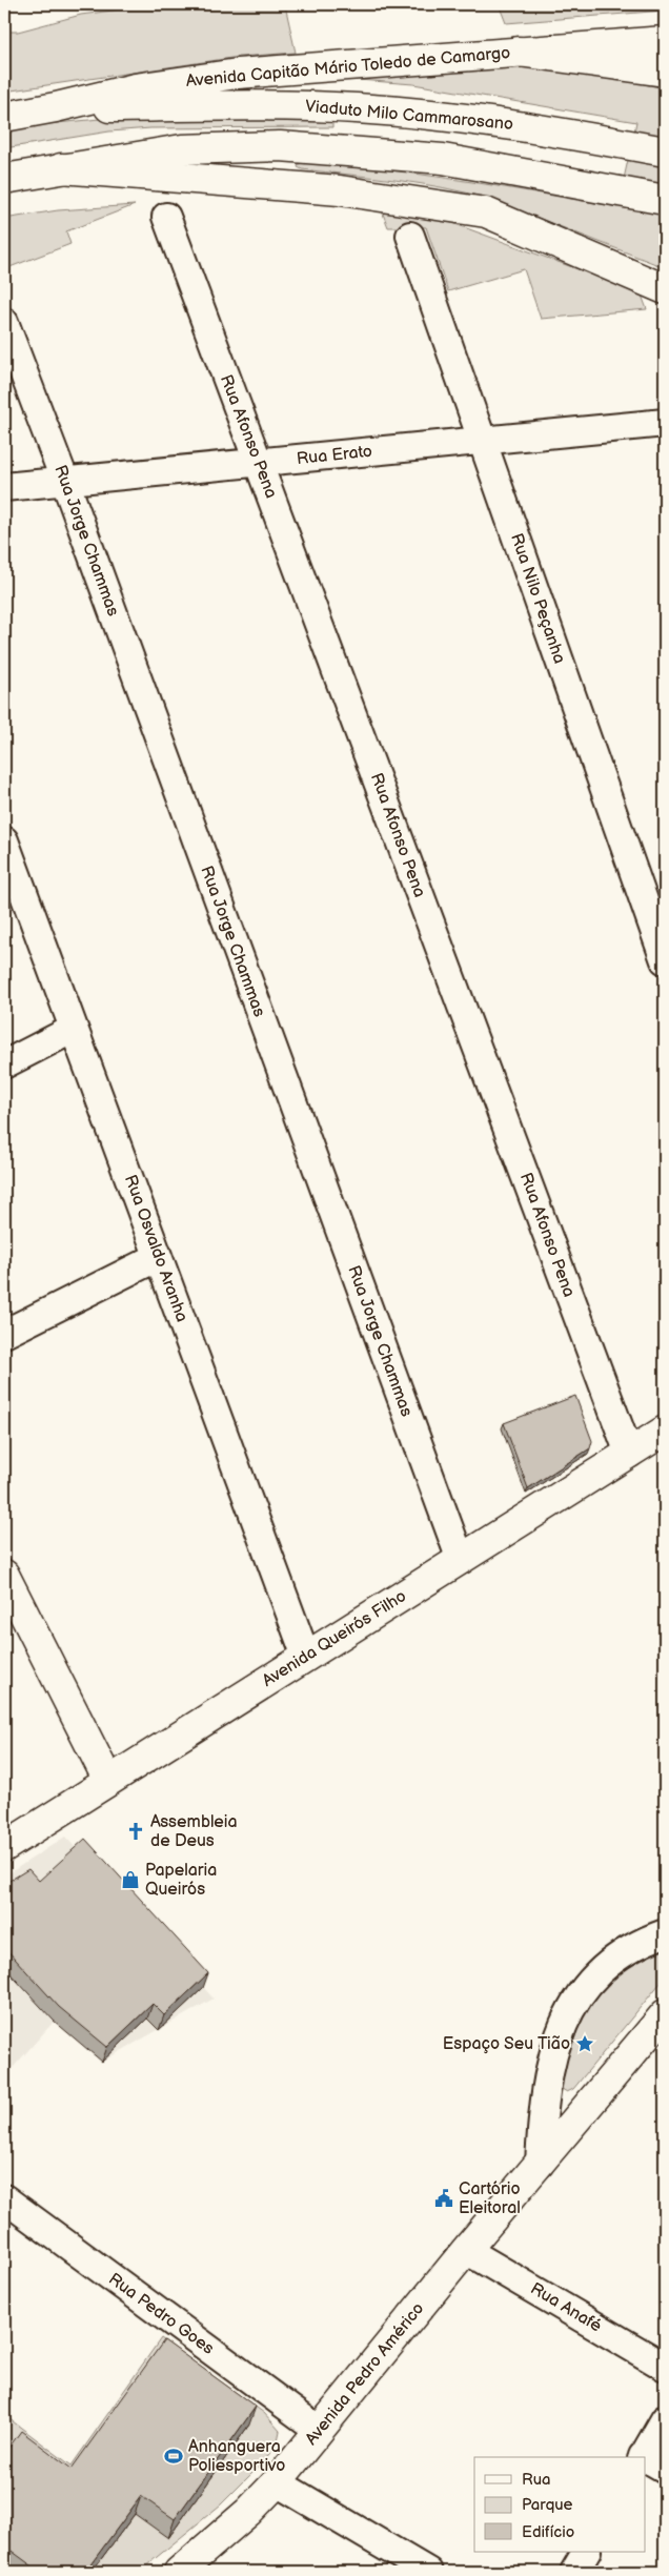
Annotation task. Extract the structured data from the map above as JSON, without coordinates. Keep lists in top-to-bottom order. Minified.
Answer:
{"streets":{"main road":["Avenida Capitão Mário Toledo de Camargo","Viaduto Milo Cammarosano","Avenida Queirós Filho","Avenida Pedro Américo"],"street":["Rua Afonso Pena","Rua Erato","Rua Jorge Chammas","Rua Nilo Peçanha","Rua Osvaldo Aranha","Rua Anafé","Rua Pedro Goes"]},"crossings":[["Avenida Capitão Mário Toledo de Camargo","Viaduto Milo Cammarosano"],["Rua Afonso Pena","Rua Erato"],["Rua Afonso Pena","Avenida Queirós Filho"],["Rua Erato","Rua Jorge Chammas"],["Rua Erato","Rua Nilo Peçanha"],["Rua Jorge Chammas","Avenida Queirós Filho"],["Rua Osvaldo Aranha","Avenida Queirós Filho"],["Rua Anafé","Avenida Pedro Américo"],["Rua Pedro Goes","Avenida Pedro Américo"]],"places":{"church":["Assembleia de Deus"],"shop":["Papelaria Queirós"],"place":["Espaço Seu Tião"],"public building":["Cartório Eleitoral"],"sports":["Anhanguera Poliesportivo"]},"legend":["Rua","Parque","Edifício"]}
